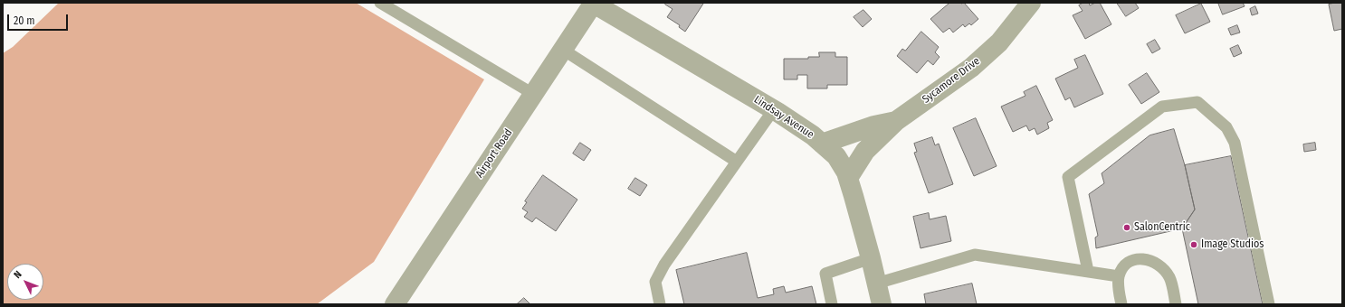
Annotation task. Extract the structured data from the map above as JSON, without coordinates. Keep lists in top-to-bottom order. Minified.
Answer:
{"streets":{"street":["Sycamore Drive","Lindsay Avenue","Airport Road"]},"crossings":[["Sycamore Drive","Lindsay Avenue"],["Lindsay Avenue","Airport Road"]],"places":["SalonCentric","Image Studios"],"scale_bar":"20 m","north":"top left"}
